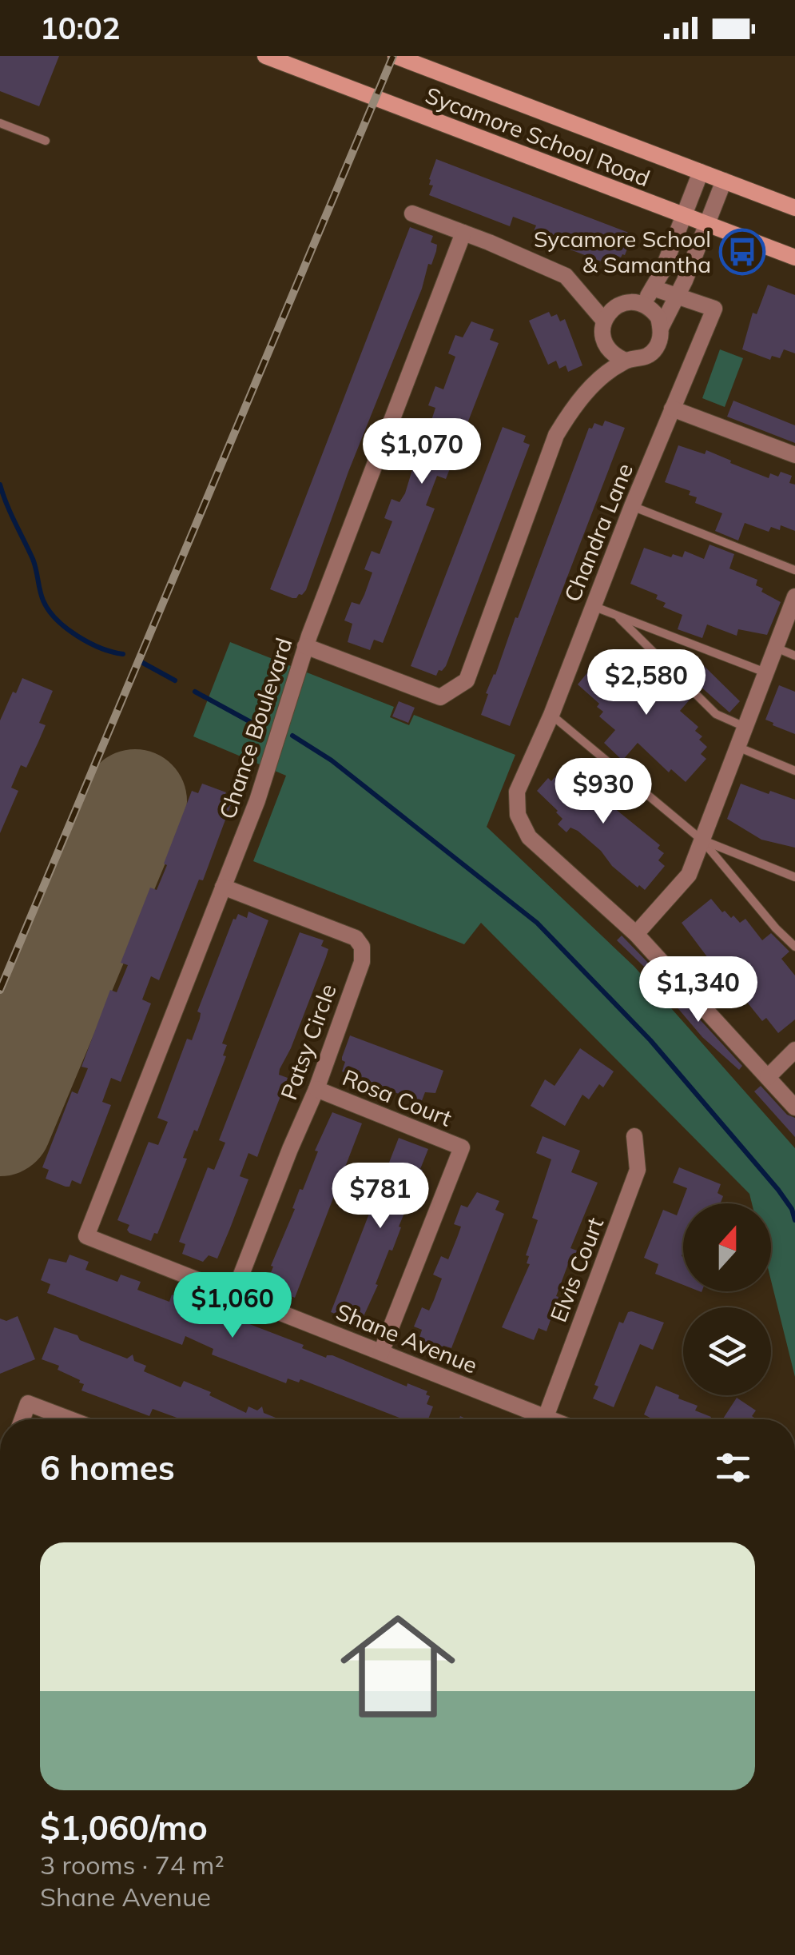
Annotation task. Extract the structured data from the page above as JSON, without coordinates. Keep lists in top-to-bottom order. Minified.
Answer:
{"streets":{"main road":["Sycamore School Road"],"street":["Chandra Lane","Chance Boulevard","Patsy Circle","Rosa Court","Elvis Court","Shane Avenue"]},"crossings":[["Chance Boulevard","Patsy Circle"],["Chance Boulevard","Shane Avenue"],["Patsy Circle","Rosa Court"],["Patsy Circle","Shane Avenue"],["Rosa Court","Shane Avenue"],["Elvis Court","Shane Avenue"]],"places":{"bus stop":["Sycamore School & Samantha"]},"north":"top","page":{"status":"10:02","price":["$1,070","$2,580","$930","$1,340","$781","$1,060"],"heading":"6 homes","list":[{"name":"$1,060/mo","note":"3 rooms · 74 m² · Shane Avenue"}]}}
